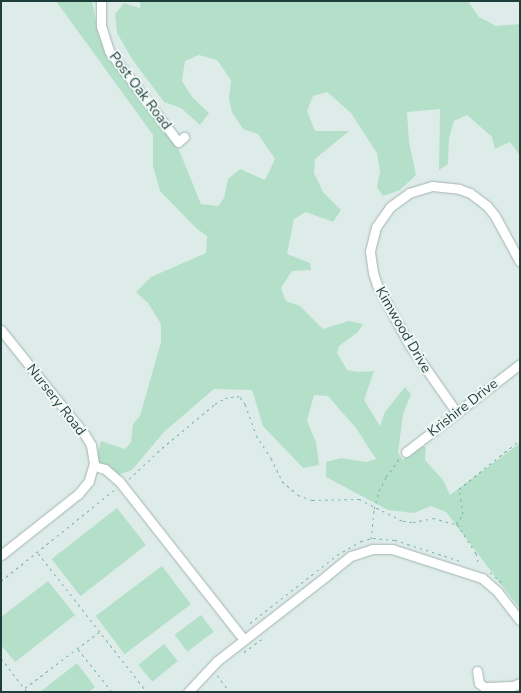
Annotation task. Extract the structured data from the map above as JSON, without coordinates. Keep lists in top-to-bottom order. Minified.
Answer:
{"streets":{"street":["Post Oak Road","Kimwood Drive","Nursery Road","Krishire Drive"]},"crossings":[["Kimwood Drive","Krishire Drive"]]}
